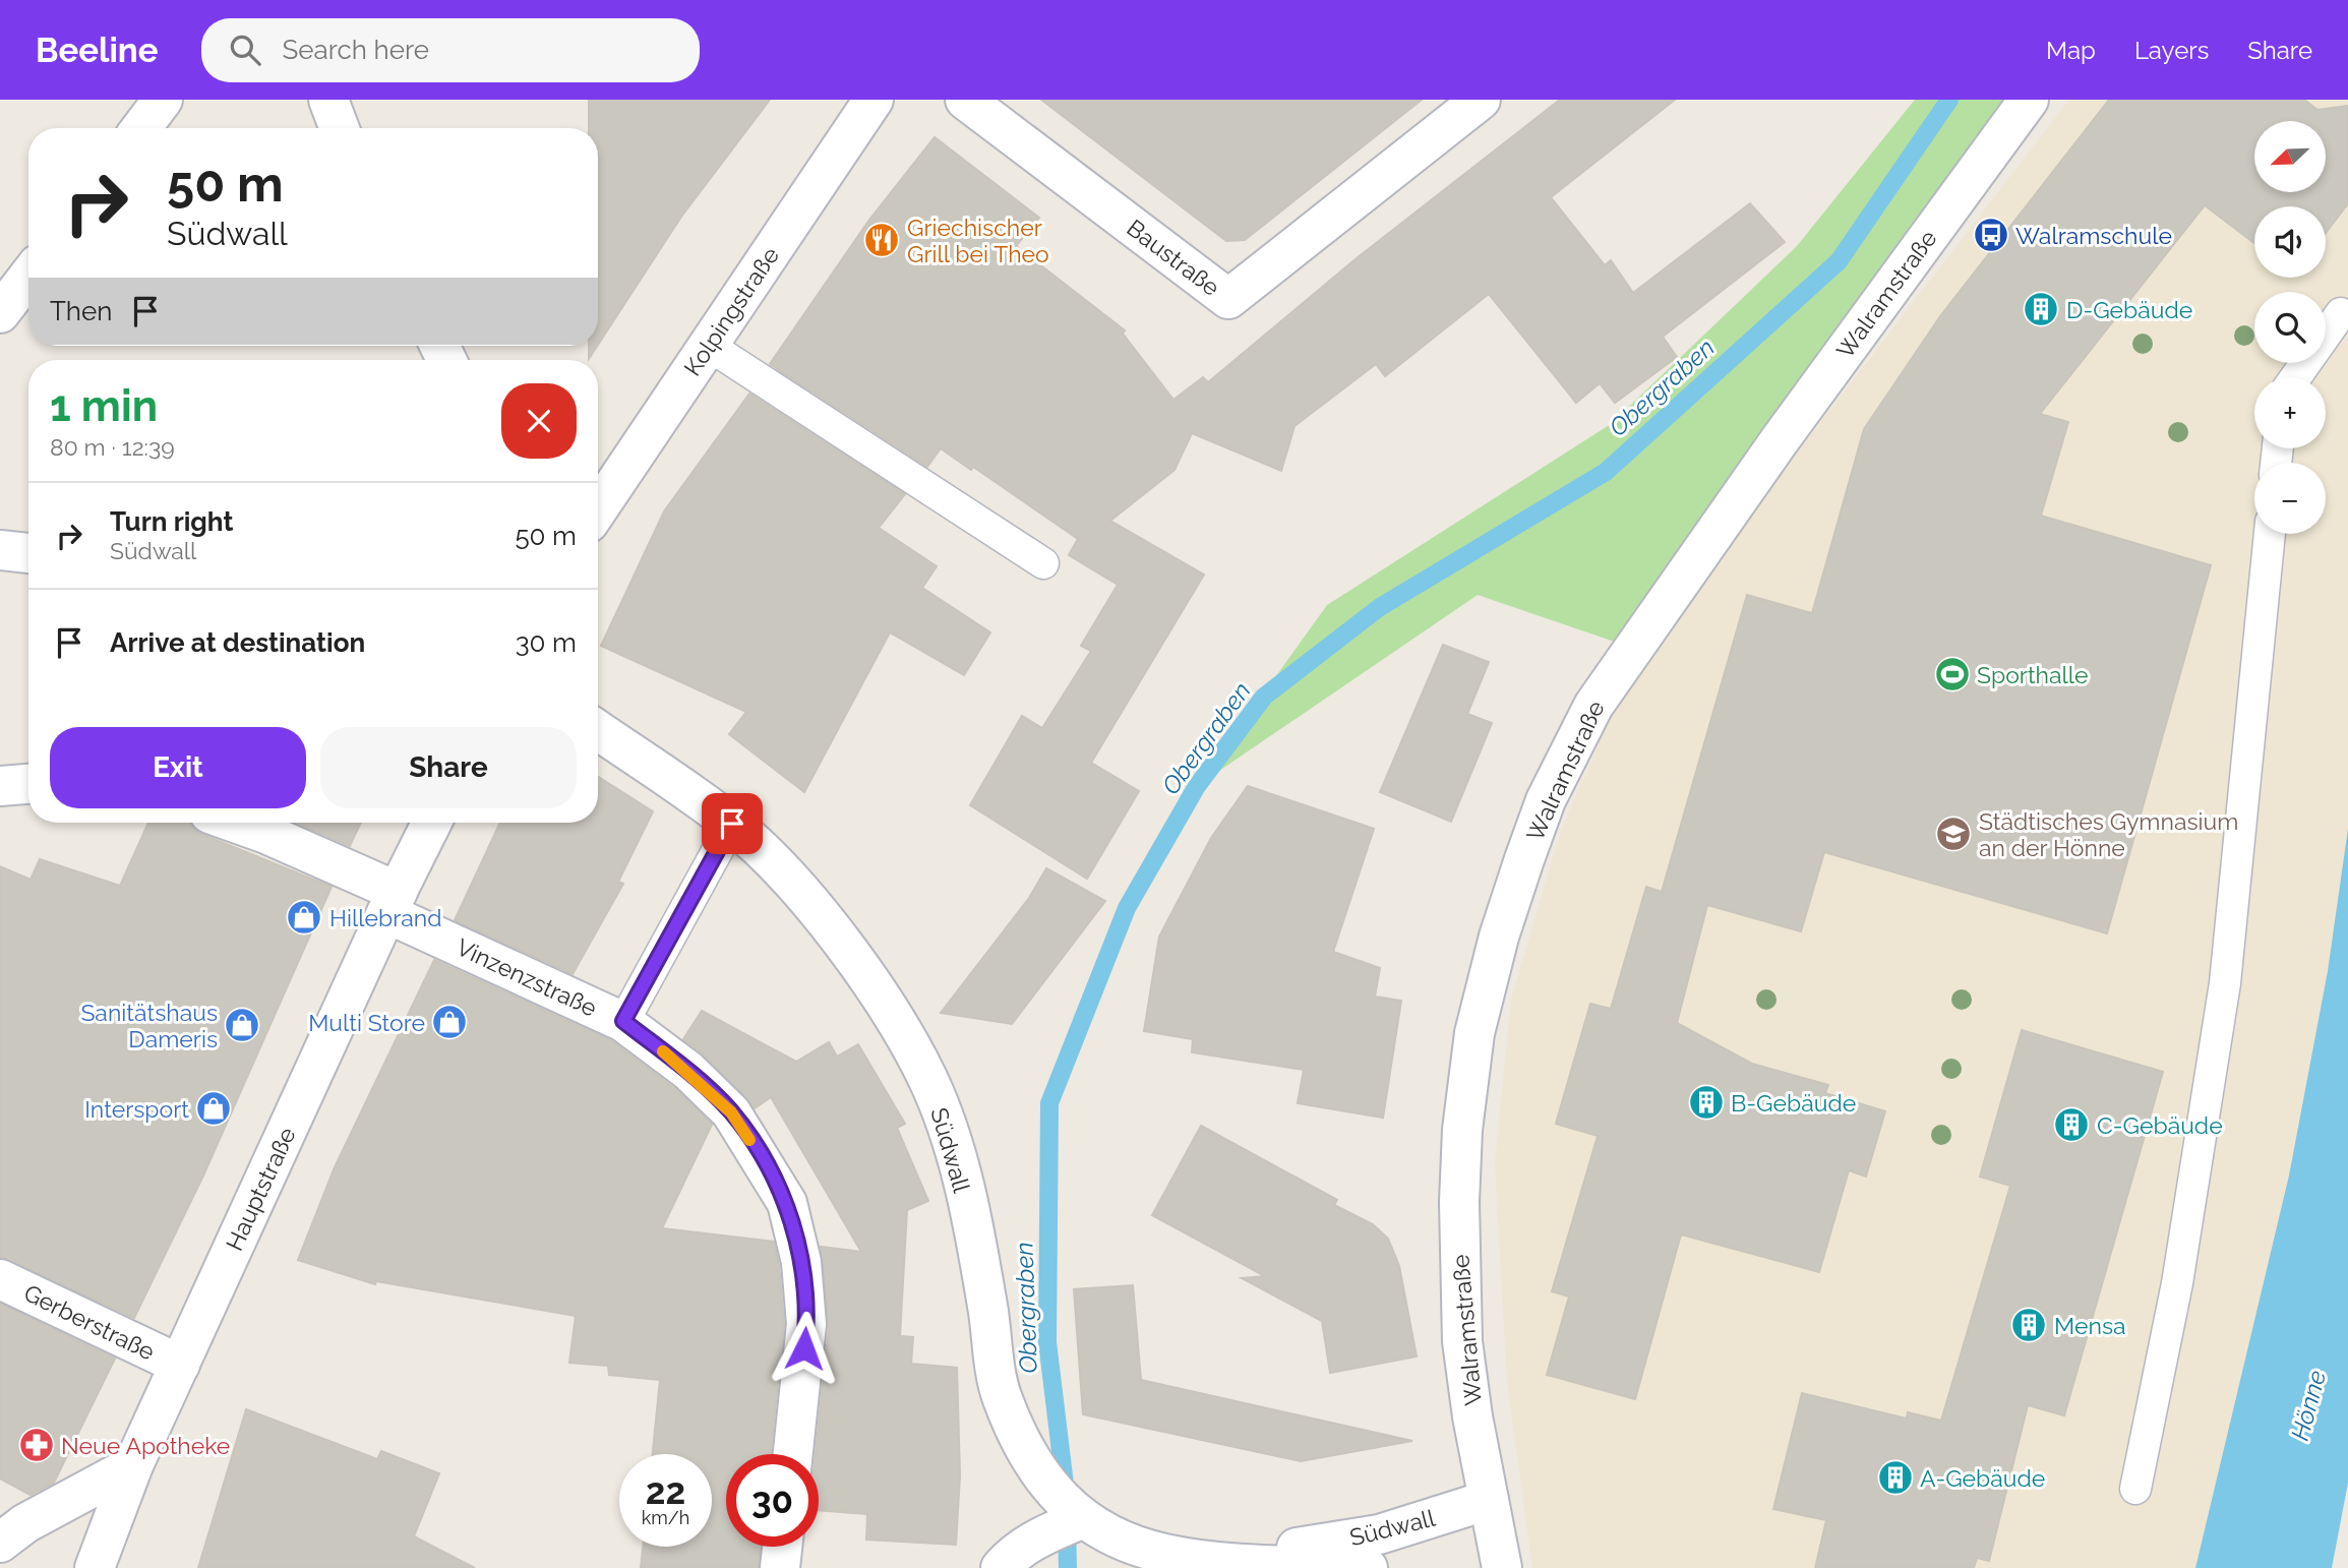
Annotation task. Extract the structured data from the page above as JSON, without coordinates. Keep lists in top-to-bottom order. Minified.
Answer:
{"streets":{"street":["Baustraße","Walramstraße","Kolpingstraße","Vinzenzstraße","Südwall","Hauptstraße","Gerberstraße"]},"crossings":[["Walramstraße","Südwall"],["Vinzenzstraße","Hauptstraße"],["Hauptstraße","Gerberstraße"]],"water":["Obergraben","Hönne"],"places":{"bus stop":["Walramschule"],"restaurant":["Griechischer Grill bei Theo"],"building":["D-Gebäude","B-Gebäude","C-Gebäude","Mensa","A-Gebäude"],"sports":["Sporthalle"],"school or university":["Städtisches Gymnasium an der Hönne"],"shop":["Hillebrand","Multi Store","Sanitätshaus Dameris","Intersport"],"pharmacy":["Neue Apotheke"]},"north":"bottom left","page":{"header":"Beeline","search":"Search here","nav":["Map","Layers","Share"],"map_buttons":["+","−"],"turn":["50 m","Südwall"],"then":"Then","heading":["1 min","80 m · 12:39"],"list":[{"name":"Turn right","note":"Südwall","value":"50 m"},{"name":"Arrive at destination","value":"30 m"}],"buttons":["Exit","Share"],"speed":"22 km/h","limit":"30"}}
